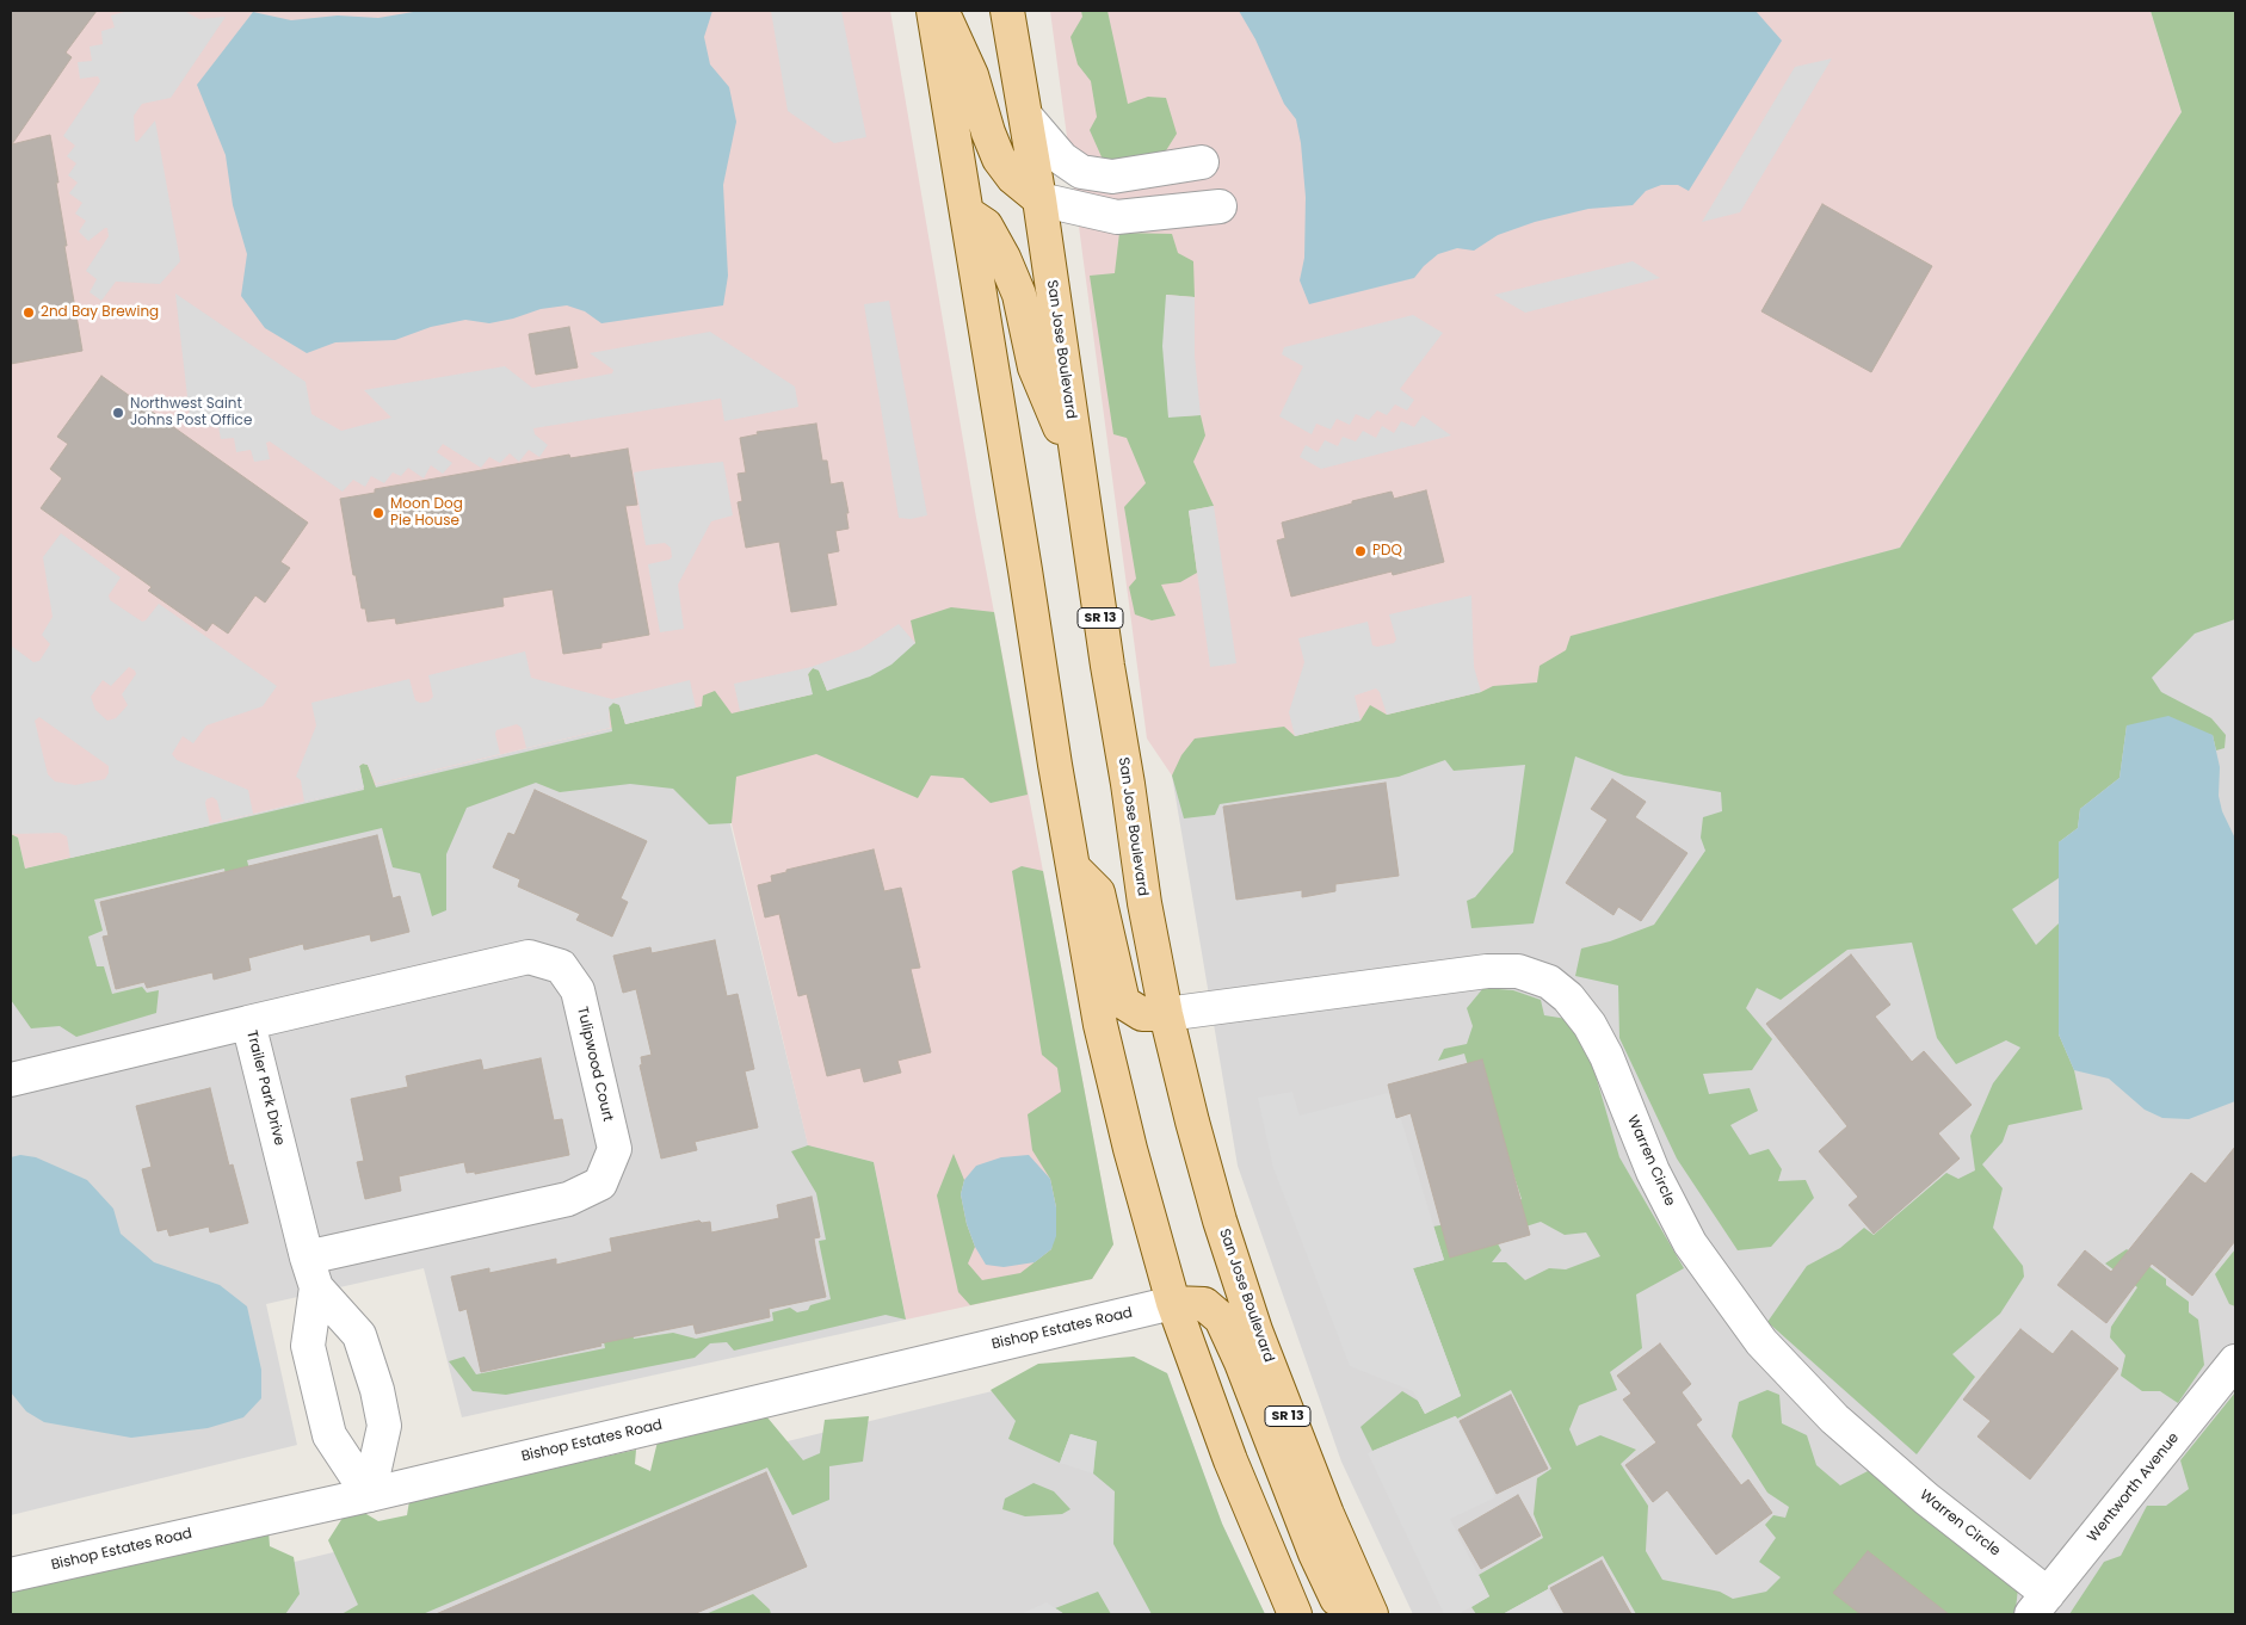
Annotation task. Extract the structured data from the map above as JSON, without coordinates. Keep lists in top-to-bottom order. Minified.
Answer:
{"streets":{"main road":["San Jose Boulevard","SR 13"],"street":["Tulipwood Court","Trailer Park Drive","Warren Circle","Bishop Estates Road","Wentworth Avenue"]},"crossings":[["San Jose Boulevard","Warren Circle"],["Tulipwood Court","Trailer Park Drive"],["Trailer Park Drive","Bishop Estates Road"],["Warren Circle","Wentworth Avenue"]],"places":["2nd Bay Brewing","Northwest Saint Johns Post Office","Moon Dog Pie House","PDQ"]}
